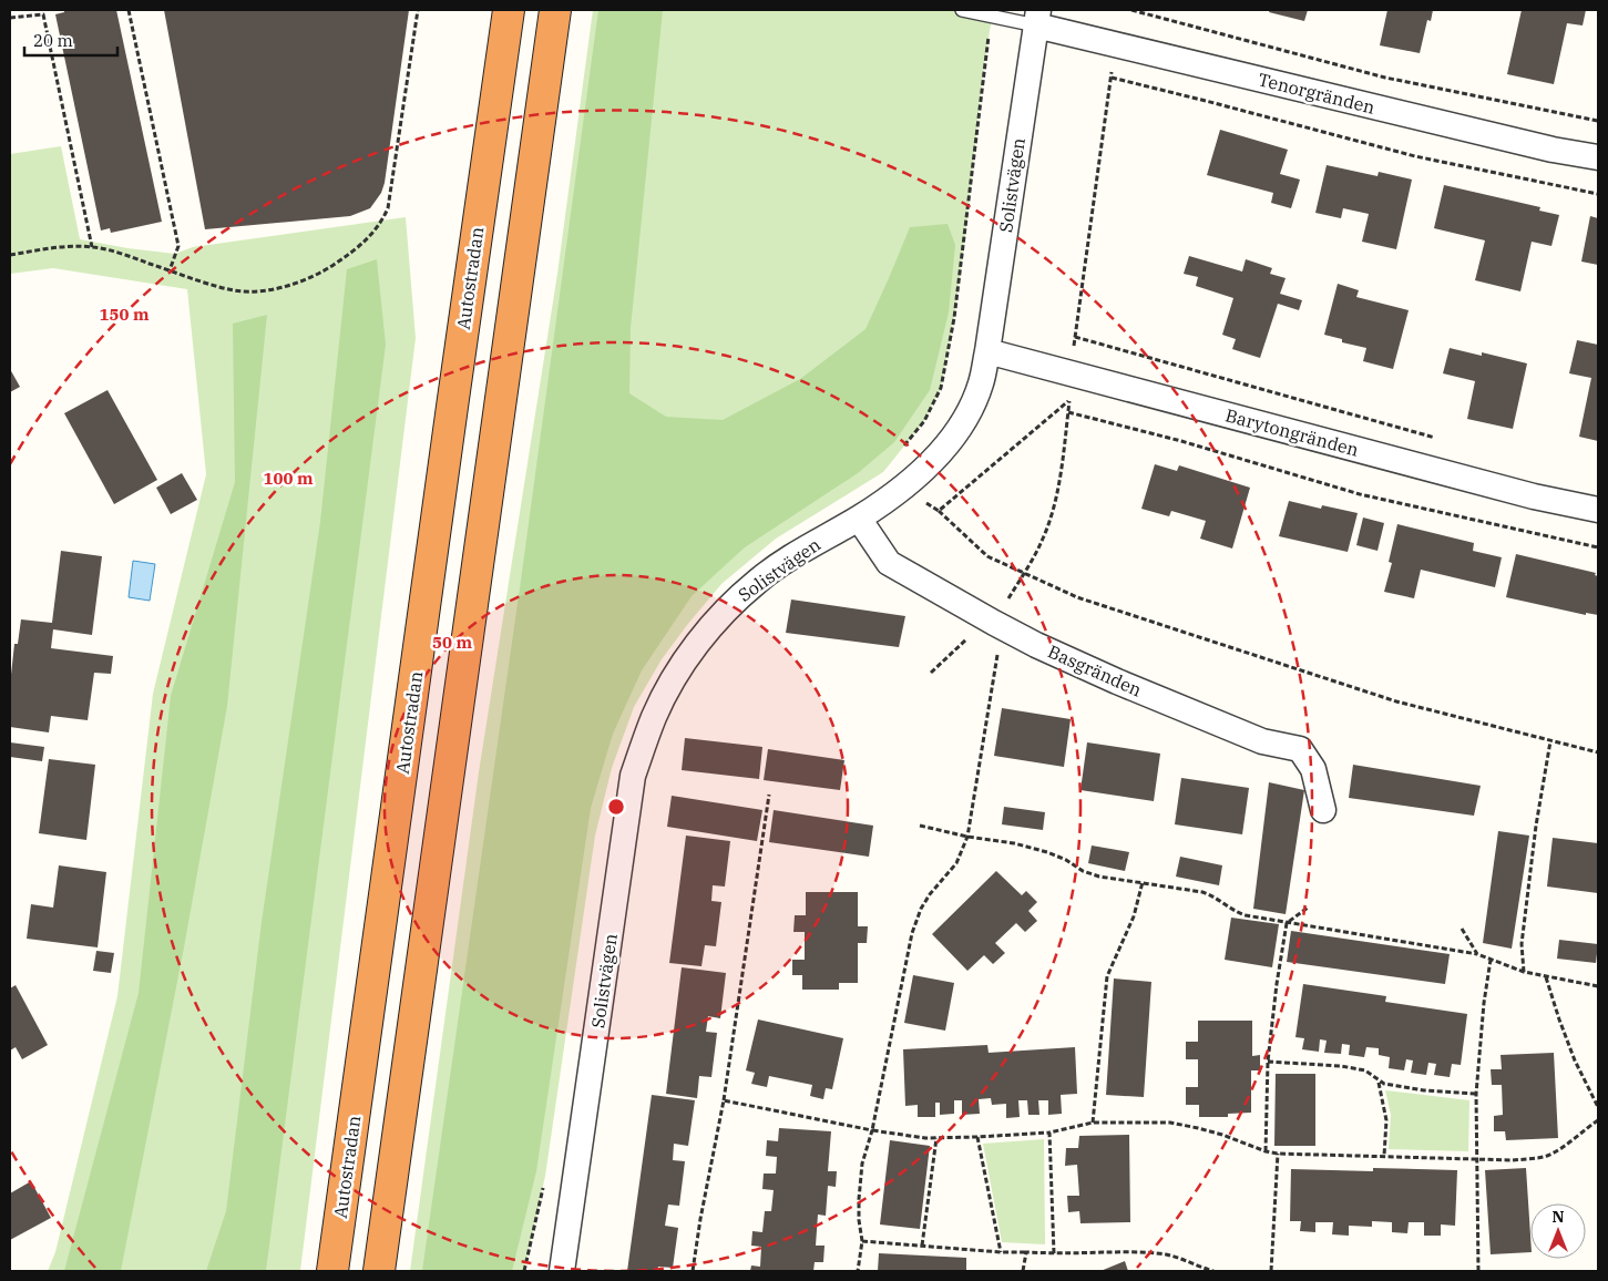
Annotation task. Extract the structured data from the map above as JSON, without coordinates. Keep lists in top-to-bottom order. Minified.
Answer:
{"streets":{"highway":["Autostradan"],"street":["Tenorgränden","Solistvägen","Barytongränden","Basgränden"]},"crossings":[["Tenorgränden","Solistvägen"],["Solistvägen","Barytongränden"],["Solistvägen","Basgränden"]],"scale_bar":"20 m","north":"top","rings":["150 m","100 m","50 m"]}
